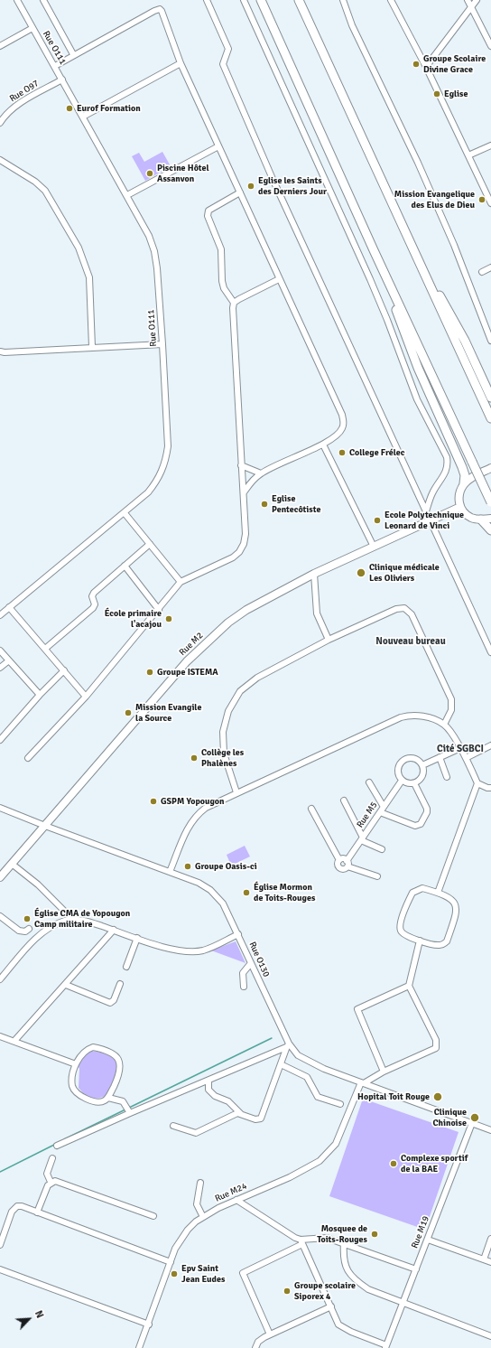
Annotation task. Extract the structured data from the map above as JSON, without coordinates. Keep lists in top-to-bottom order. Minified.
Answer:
{"streets":{"main road":["Rue M2"],"street":["Rue O111","Rue O97","Rue M5","Rue O130","Rue M24","Rue M19"]},"crossings":[["Rue O111","Rue O97"],["Rue M2","Rue O130"],["Rue O130","Rue M24"],["Rue O130","Rue M19"]],"districts":["Nouveau bureau","Cité SGBCI"],"places":["Groupe Scolaire Divine Grace","Eglise","Eurof Formation","Piscine Hôtel Assanvon","Eglise les Saints des Derniers Jour","Mission Evangelique des Elus de Dieu","College Frélec","Eglise Pentecôtiste","Ecole Polytechnique Leonard de Vinci","Clinique médicale Les Oliviers","École primaire l'acajou","Groupe ISTEMA","Mission Evangile la Source","Collège les Phalènes","GSPM Yopougon","Groupe Oasis-ci","Église Mormon de Toits-Rouges","Église CMA de Yopougon Camp militaire","Hopital Toit Rouge","Clinique Chinoise","Complexe sportif de la BAE","Mosquee de Toits-Rouges","Epv Saint Jean Eudes","Groupe scolaire Siporex 4"],"north":"top right"}
